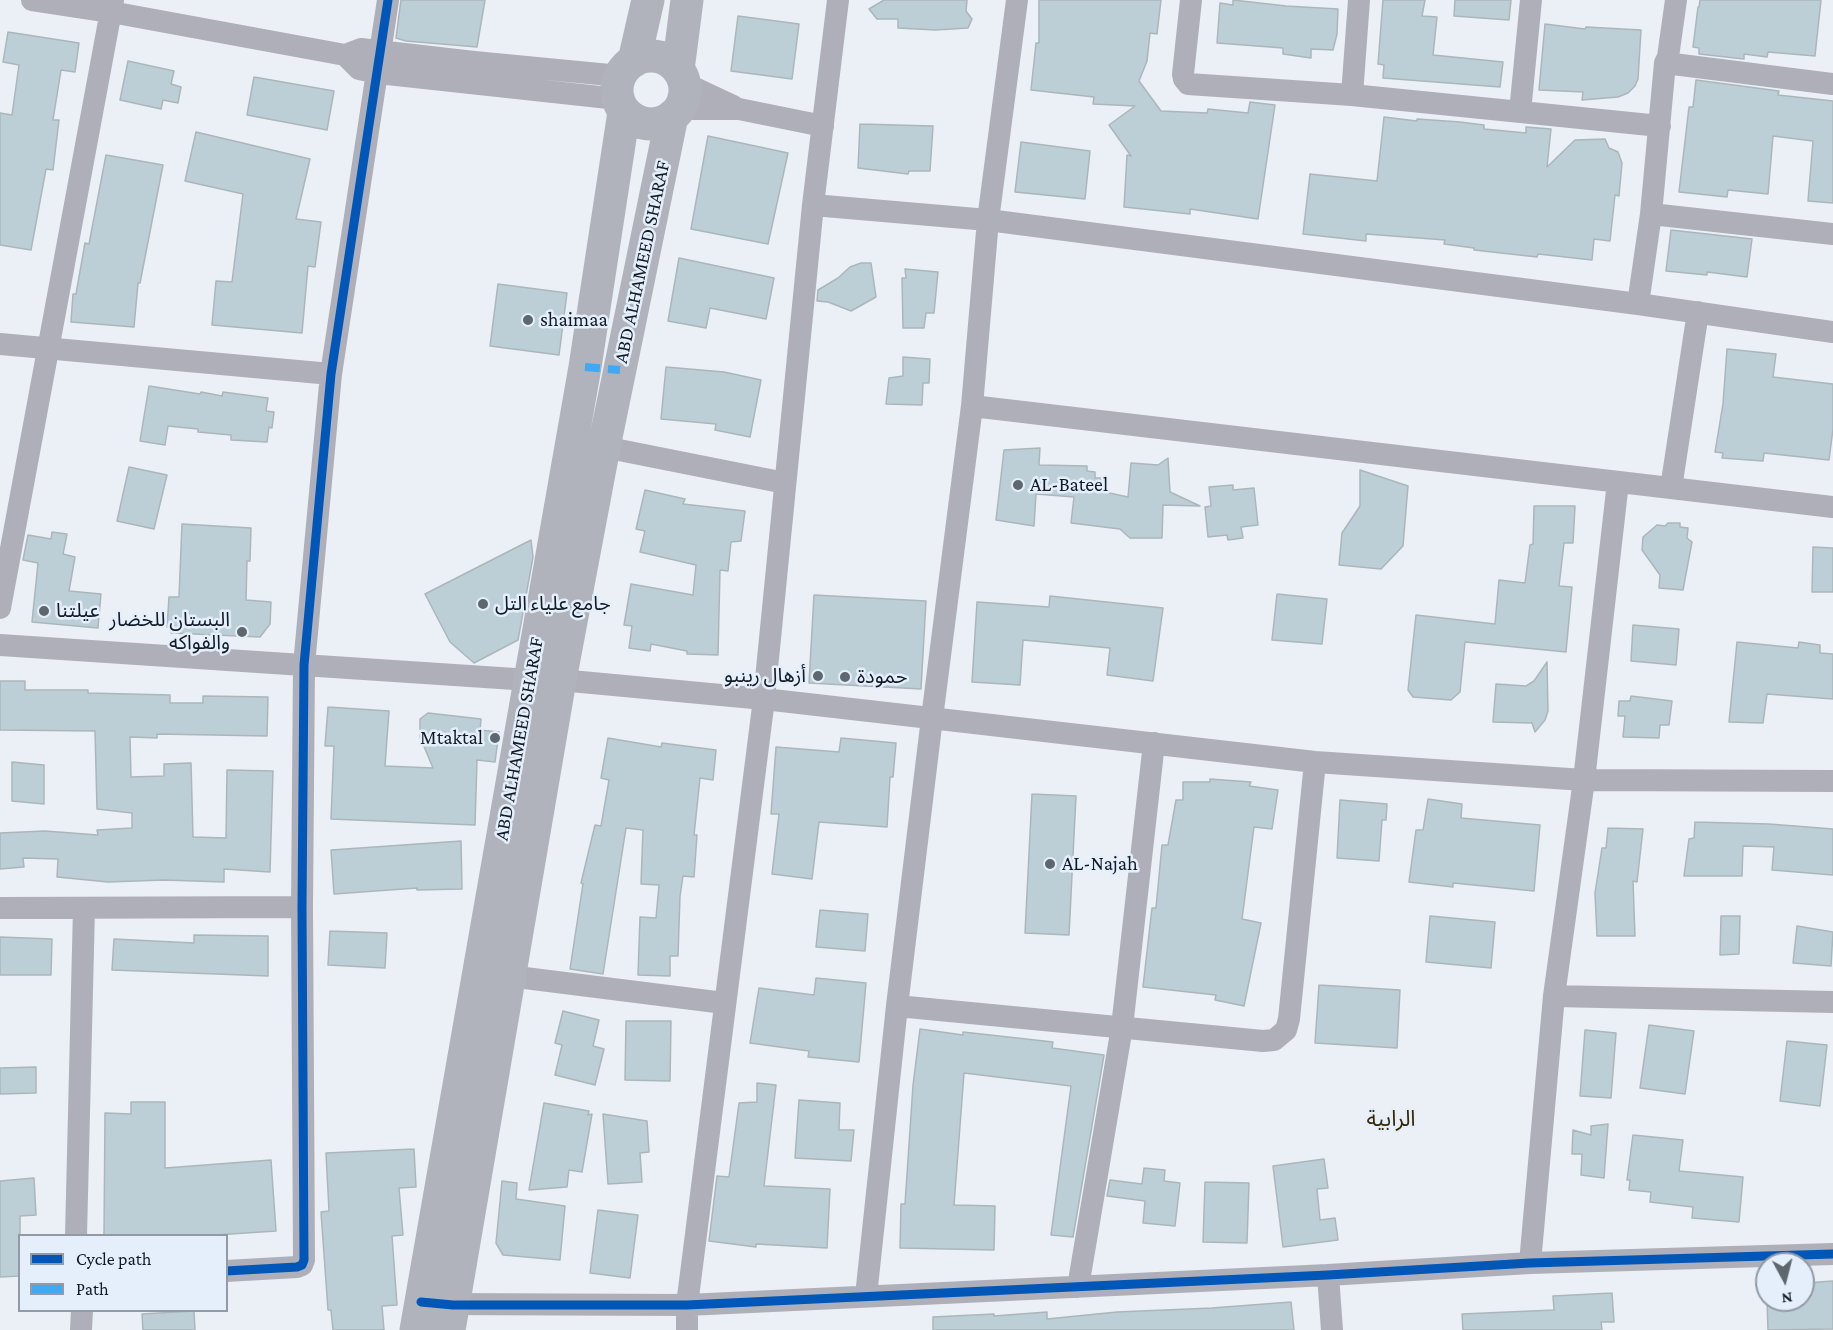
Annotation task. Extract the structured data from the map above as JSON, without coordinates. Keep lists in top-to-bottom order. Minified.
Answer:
{"streets":{"main road":["ABD ALHAMEED SHARAF"]},"districts":["الرابية"],"places":["shaimaa","AL-Bateel","جامع علياء التل","عيلتنا","البستان للخضار والفواكه","أزهال رينبو","حمودة","Mtaktal","AL-Najah"],"legend":["Cycle path","Path"],"north":"bottom"}
